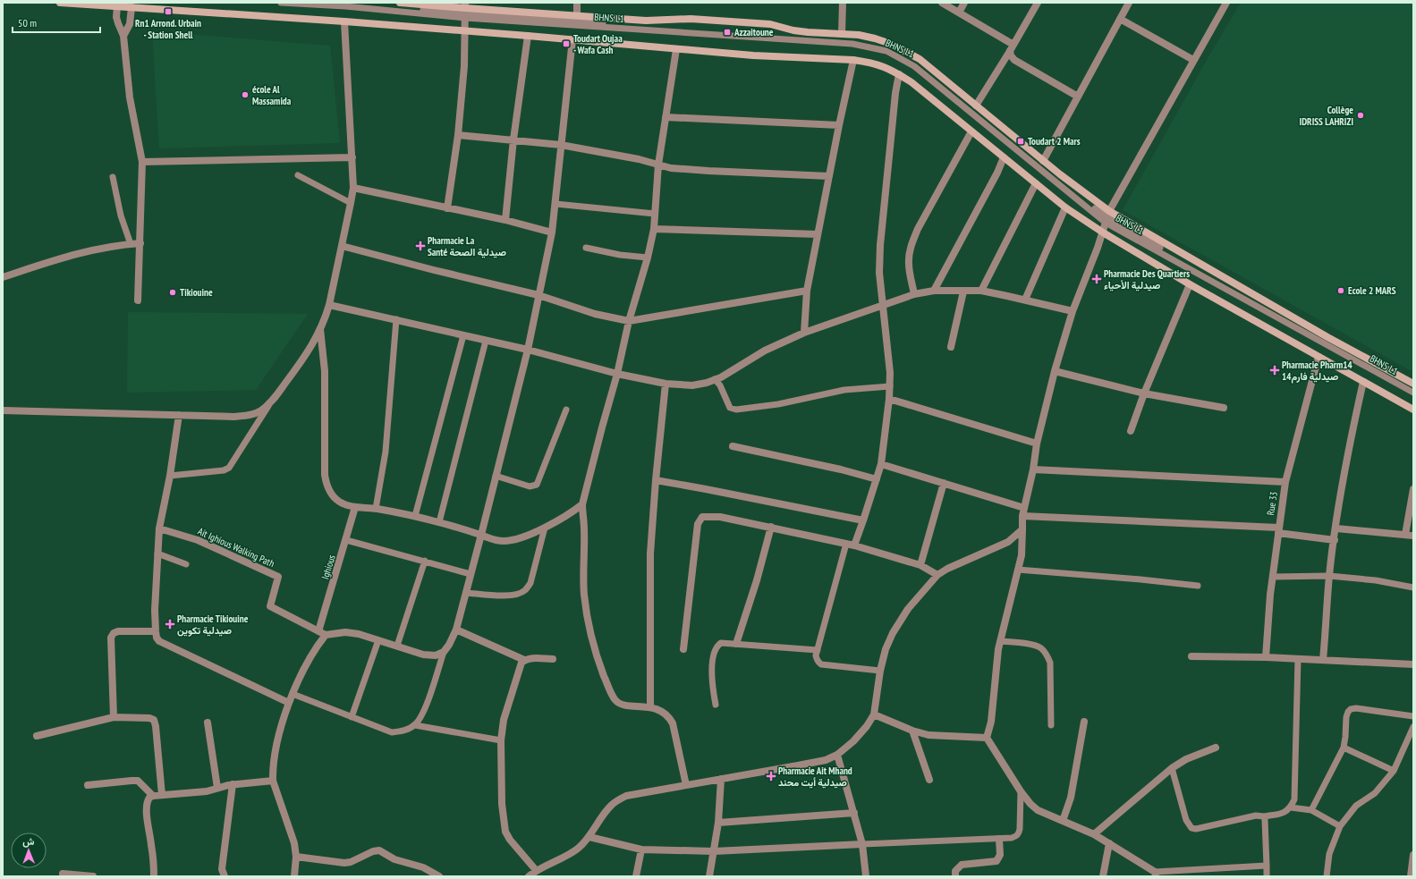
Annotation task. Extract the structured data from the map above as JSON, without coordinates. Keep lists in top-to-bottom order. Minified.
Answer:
{"streets":{"street":["Rue 33","Ait Ighious Walking Path","Ighious"],"lane":["BHNS L1"]},"crossings":[["Ait Ighious Walking Path","Ighious"]],"places":{"transit":["Rn1 Arrond. Urbain - Station Shell","Azzaitoune","Toudart Oujaa - Wafa Cash","Toudart 2 Mars"],"other":["école Al Massamida","Collège IDRISS LAHRIZI","Ecole 2 MARS","Tikiouine"],"health":["Pharmacie La Santé صيدلية الصحة","Pharmacie Des Quartiers صيدلية الأحياء","Pharmacie Pharm14 صيدلية فارم14","Pharmacie Tikiouine صيدلية تكوين","Pharmacie Ait Mhand صيدلية أيت محند"]},"scale_bar":"50 m","north":"top"}
